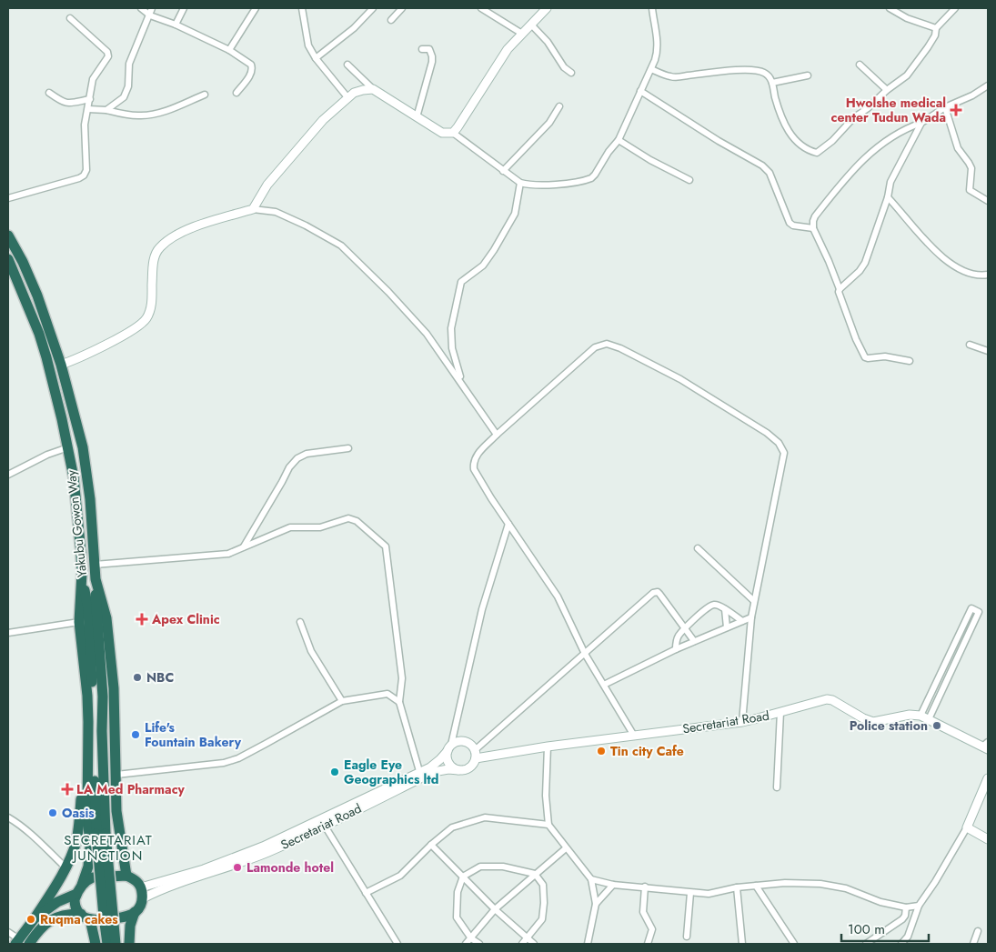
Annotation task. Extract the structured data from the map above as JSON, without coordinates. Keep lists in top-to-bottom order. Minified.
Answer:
{"streets":{"highway":["Yakubu Gowon Way"],"street":["Secretariat Road"]},"crossings":[["Yakubu Gowon Way","Secretariat Road"]],"districts":["SECRETARIAT JUNCTION"],"places":{"health":["Hwolshe medical center Tudun Wada","Apex Clinic","LA Med Pharmacy"],"other":["NBC","Police station","Life's Fountain Bakery","Tin city Cafe","Eagle Eye Geographics ltd","Oasis","Lamonde hotel","Ruqma cakes"]},"scale_bar":"100 m"}
